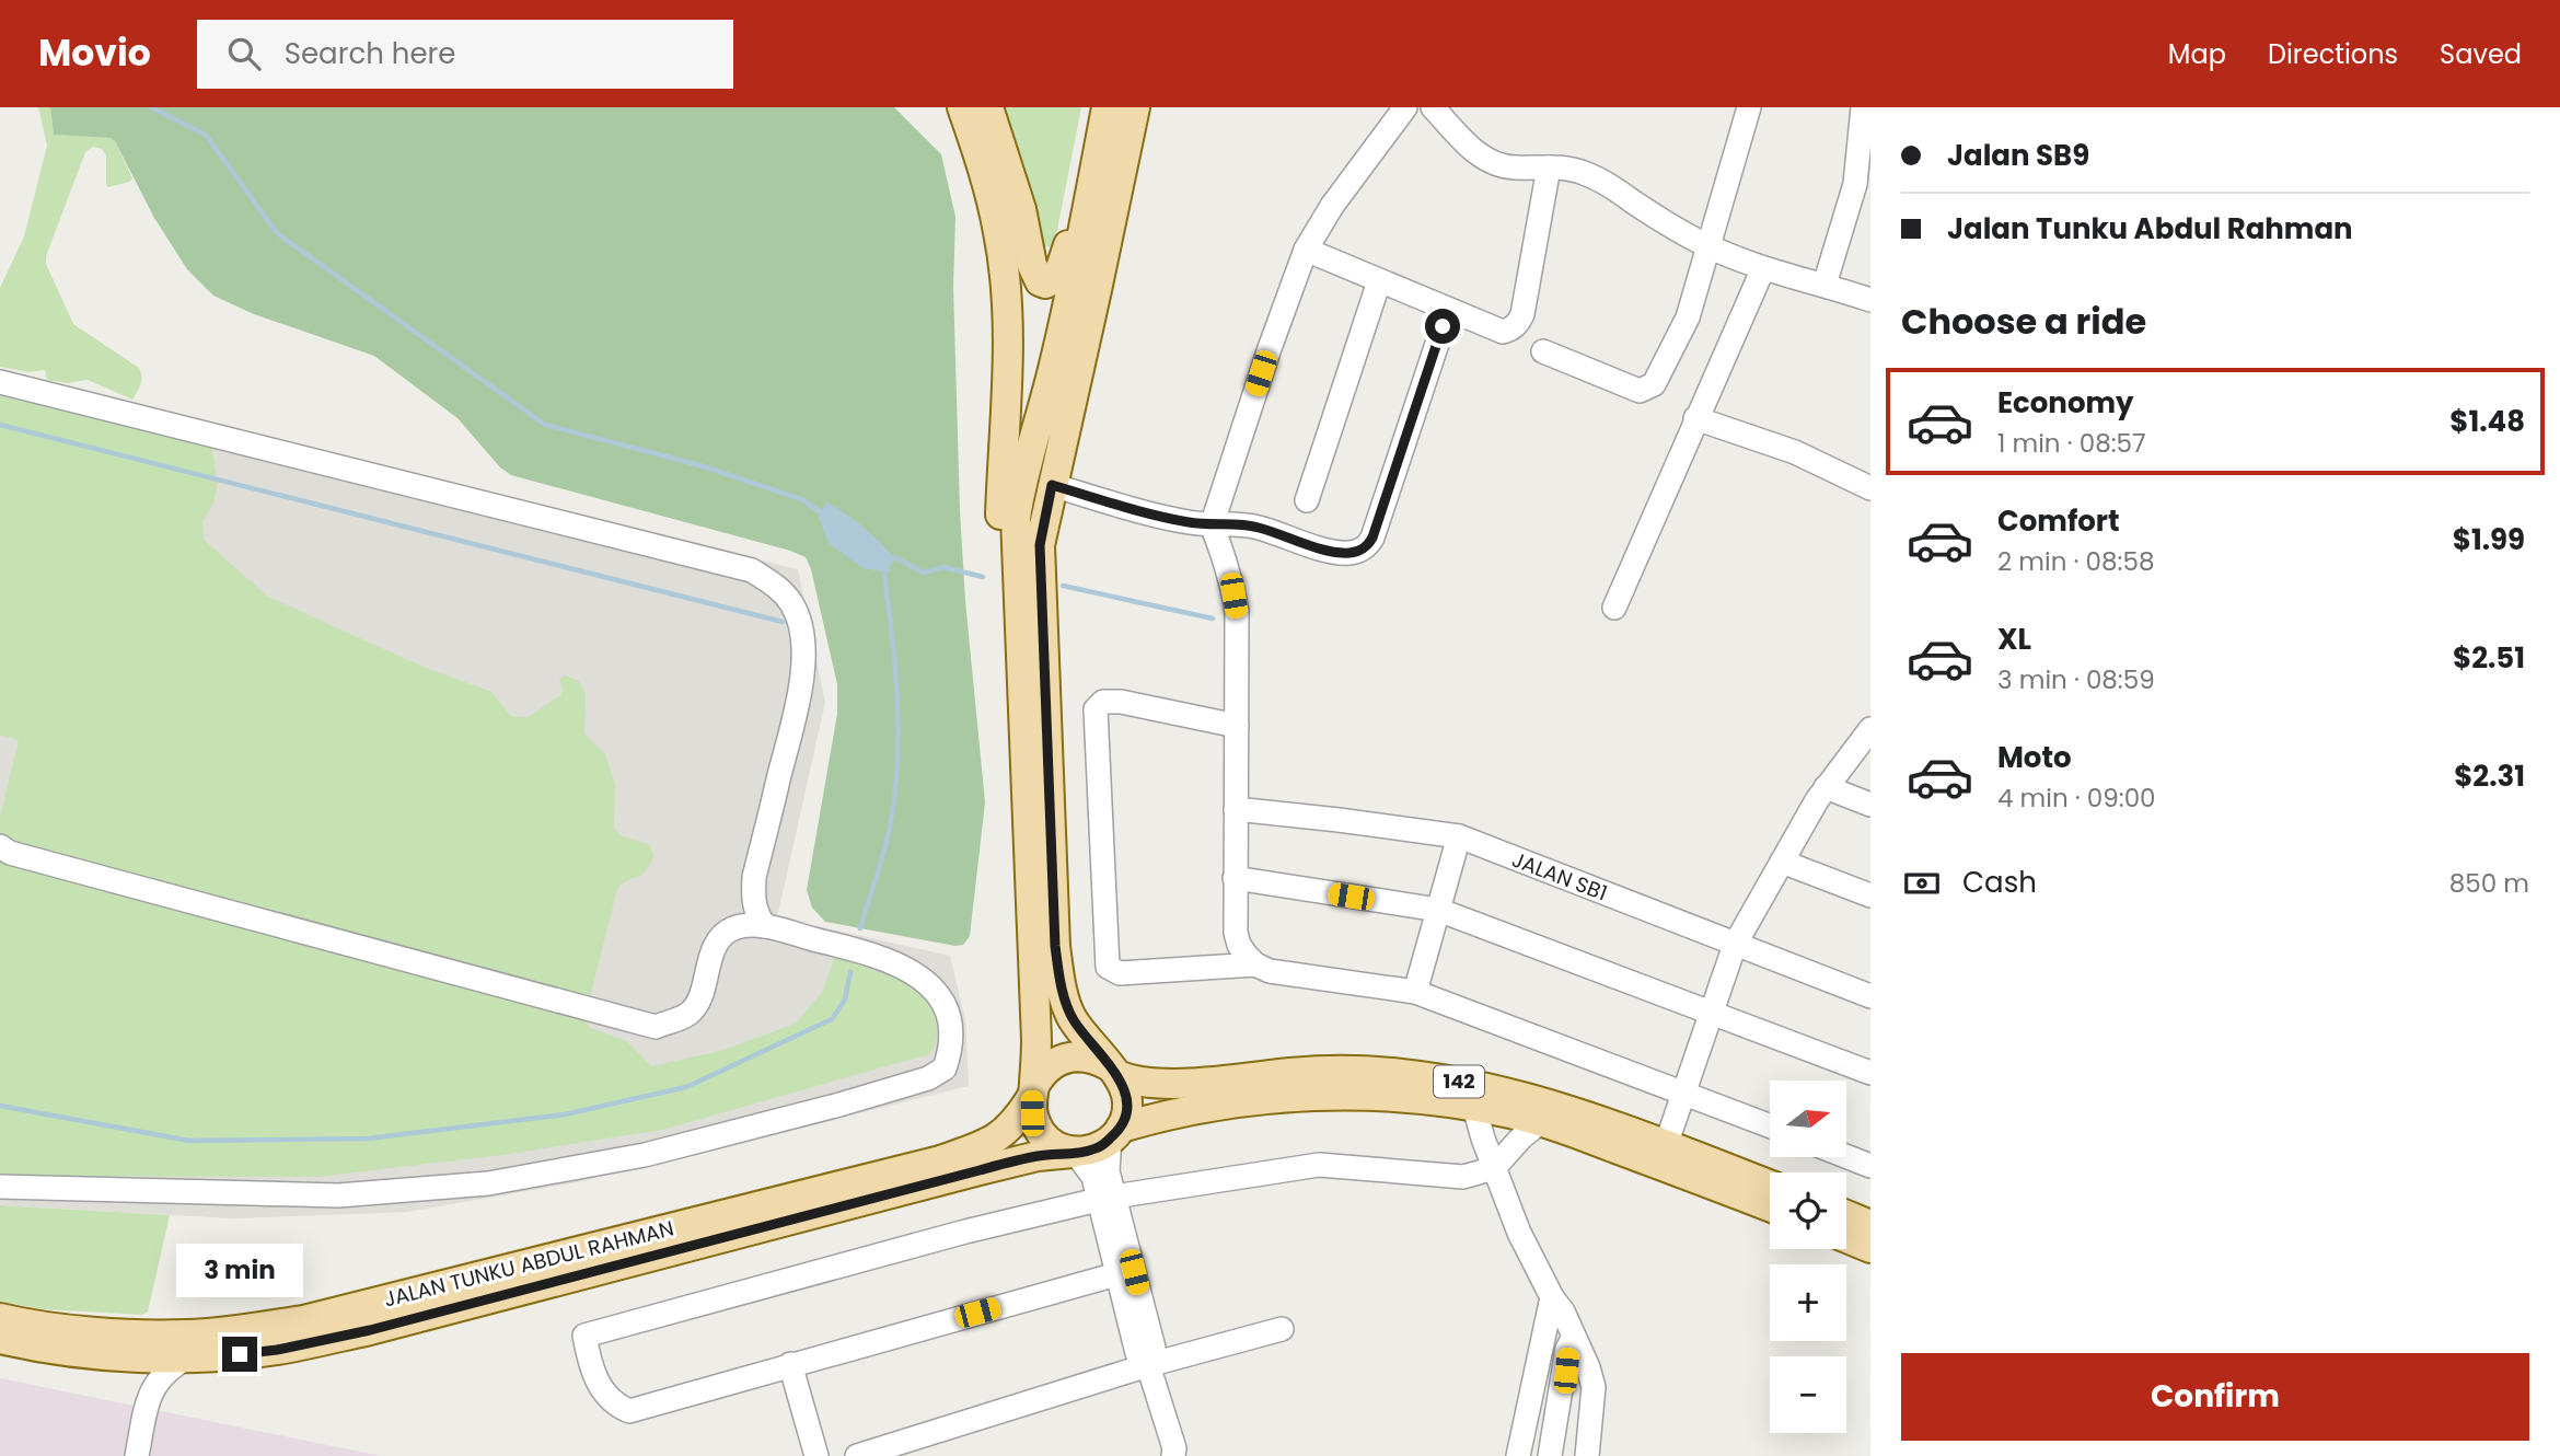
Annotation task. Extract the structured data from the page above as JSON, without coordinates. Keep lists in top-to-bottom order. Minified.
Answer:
{"streets":{"main road":["142","JALAN TUNKU ABDUL RAHMAN"],"street":["JALAN SB1"]},"crossings":[["142","JALAN TUNKU ABDUL RAHMAN"]],"north":"right","page":{"header":"Movio","search":"Search here","nav":["Map","Directions","Saved"],"banner":["Jalan SB9","Jalan Tunku Abdul Rahman"],"heading":"Choose a ride","list":[{"name":"Economy","note":"1 min · 08:57","value":"$1.48"},{"name":"Comfort","note":"2 min · 08:58","value":"$1.99"},{"name":"XL","note":"3 min · 08:59","value":"$2.51"},{"name":"Moto","note":"4 min · 09:00","value":"$2.31"}],"pay":["Cash","850 m"],"map_buttons":["+","−"],"bubble":"3 min","buttons":"Confirm"}}
